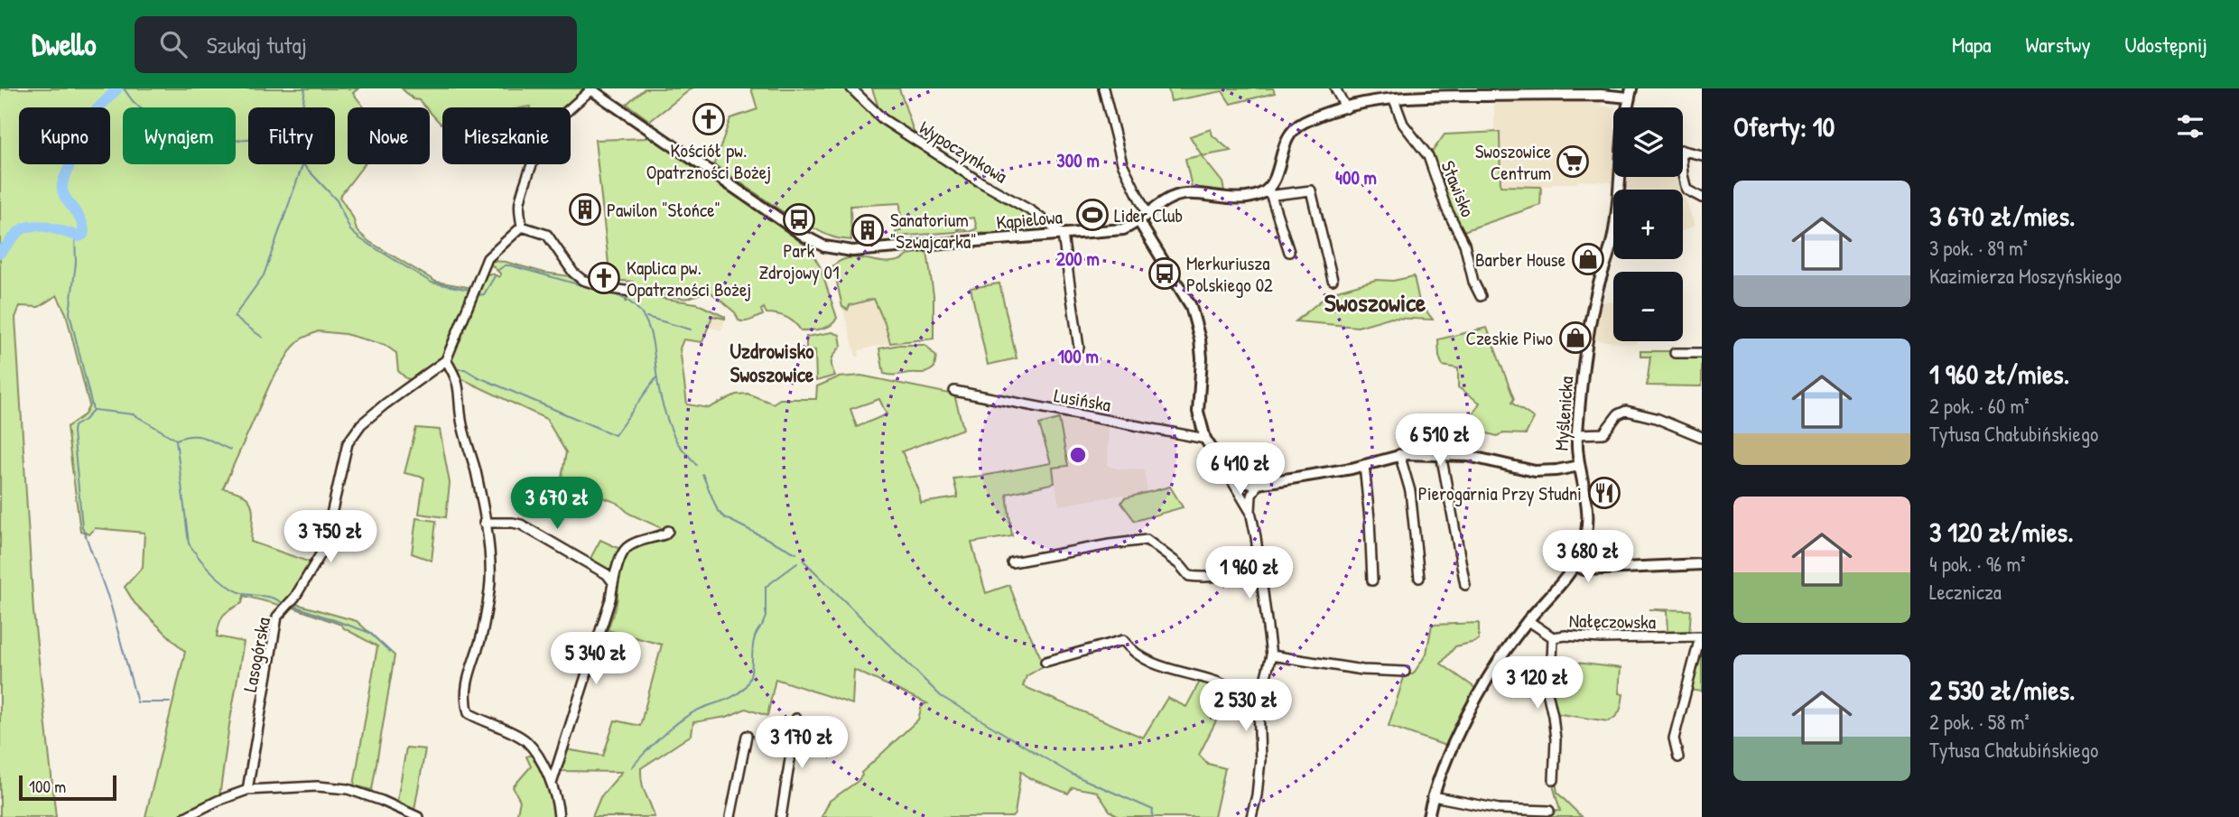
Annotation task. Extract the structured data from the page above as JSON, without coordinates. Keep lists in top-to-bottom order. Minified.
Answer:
{"streets":{"street":["Wypoczynkowa","Stawisko","Kąpielowa","Lusińska","Myślenicka","Nałęczowska","Lasogórska"]},"crossings":[["Wypoczynkowa","Kąpielowa"],["Myślenicka","Nałęczowska"]],"districts":["Swoszowice","Uzdrowisko Swoszowice"],"places":{"church":["Kościół pw. Opatrzności Bożej","Kaplica pw. Opatrzności Bożej"],"supermarket":["Swoszowice Centrum"],"building":["Pawilon \"Słońce\"","Sanatorium \"Szwajcarka\""],"sports":["Lider Club"],"bus stop":["Park Zdrojowy 01","Merkuriusza Polskiego 02"],"shop":["Barber House","Czeskie Piwo"],"restaurant":["Pierogarnia Przy Studni"]},"scale_bar":"100 m","page":{"header":"Dwello","search":"Szukaj tutaj","nav":["Mapa","Warstwy","Udostępnij"],"heading":"Oferty: 10","map_buttons":["+","−"],"chip":["Kupno","Wynajem","Filtry","Nowe","Mieszkanie"],"list":[{"name":"3 670 zł/mies.","note":"3 pok. · 89 m² · Kazimierza Moszyńskiego"},{"name":"1 960 zł/mies.","note":"2 pok. · 60 m² · Tytusa Chałubińskiego"},{"name":"3 120 zł/mies.","note":"4 pok. · 96 m² · Lecznicza"},{"name":"2 530 zł/mies.","note":"2 pok. · 58 m² · Tytusa Chałubińskiego"}],"price":["6 510 zł","6 410 zł","3 670 zł","3 750 zł","3 680 zł","1 960 zł","5 340 zł","3 120 zł","2 530 zł","3 170 zł"],"scale":"100 m"},"rings":["300 m","400 m","200 m","100 m"]}
